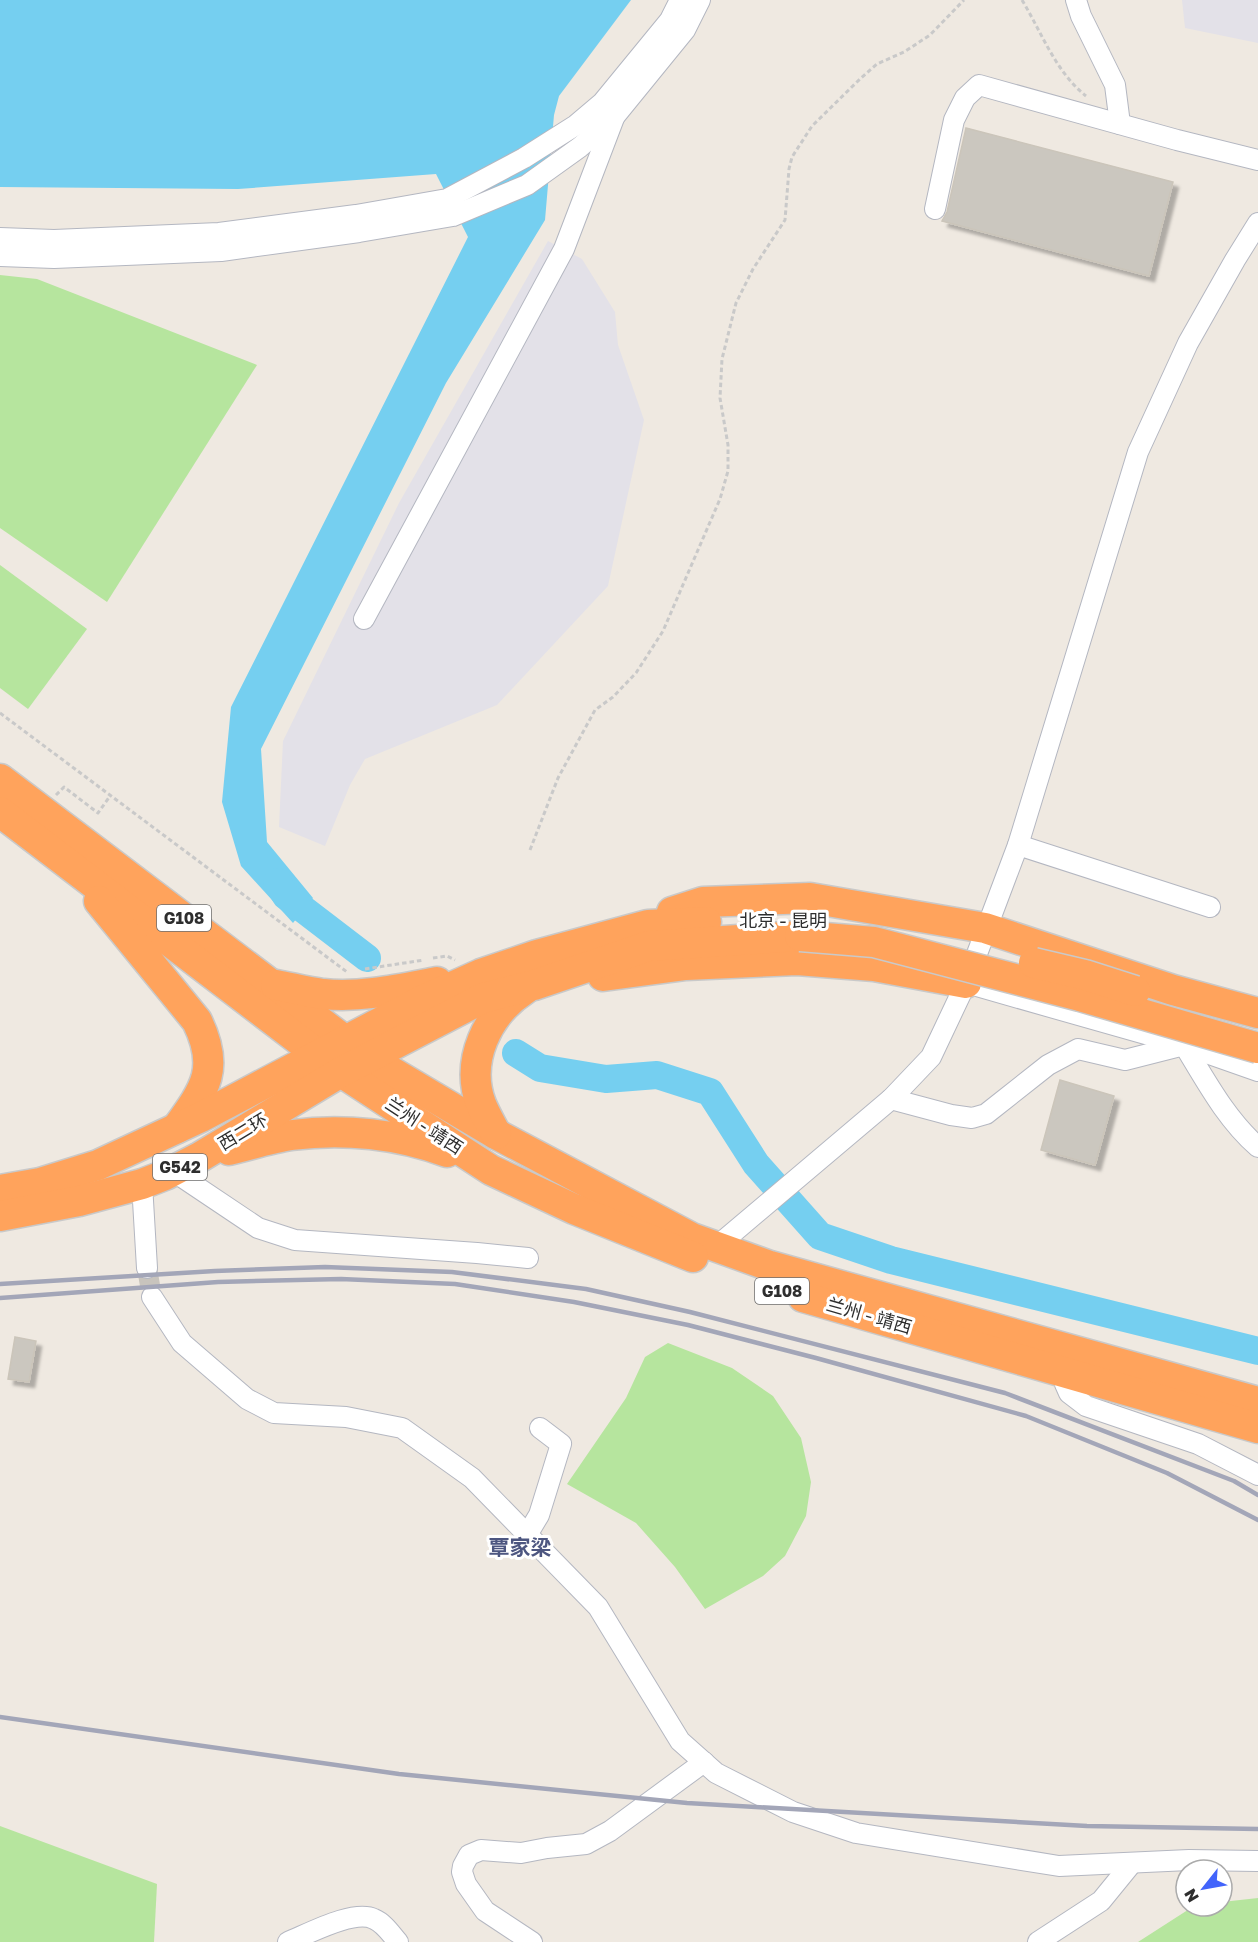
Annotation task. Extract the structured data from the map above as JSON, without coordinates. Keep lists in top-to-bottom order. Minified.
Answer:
{"streets":{"highway":["G108","北京 - 昆明","兰州 - 靖西","西二环","G542"]},"crossings":[["G108","北京 - 昆明"],["G108","兰州 - 靖西"],["G108","西二环"],["北京 - 昆明","兰州 - 靖西"],["北京 - 昆明","西二环"],["兰州 - 靖西","西二环"]],"districts":["覃家梁"],"north":"bottom left"}
